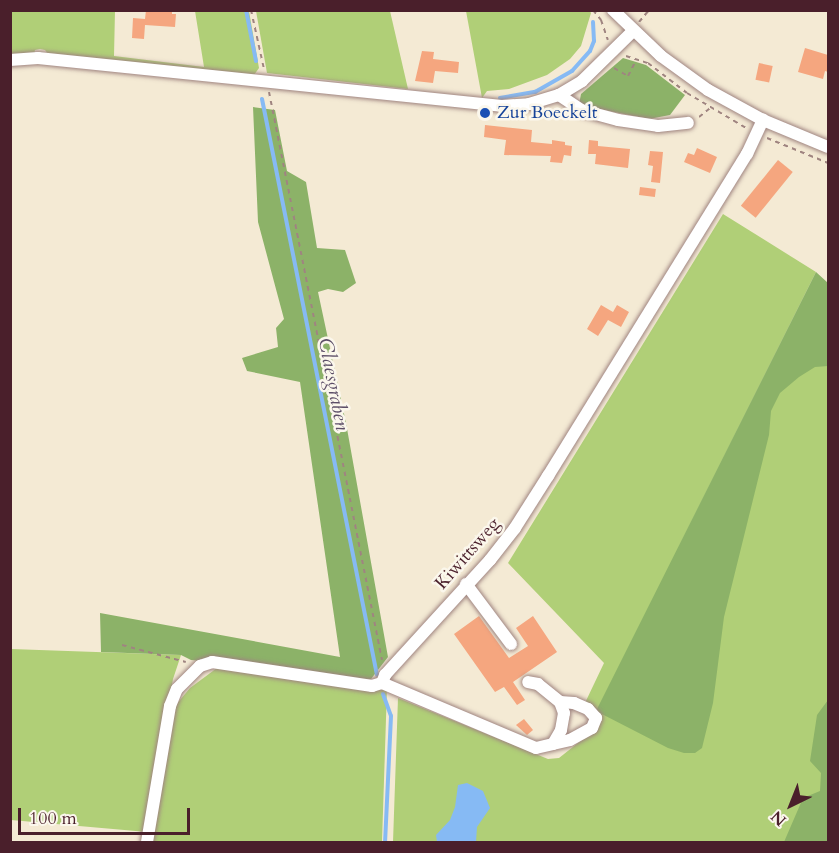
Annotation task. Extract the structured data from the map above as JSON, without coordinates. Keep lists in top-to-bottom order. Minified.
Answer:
{"streets":{"street":["Kiwittsweg"]},"water":["Claesgraben"],"places":["Zur Boeckelt"],"scale_bar":"100 m","north":"bottom left"}
